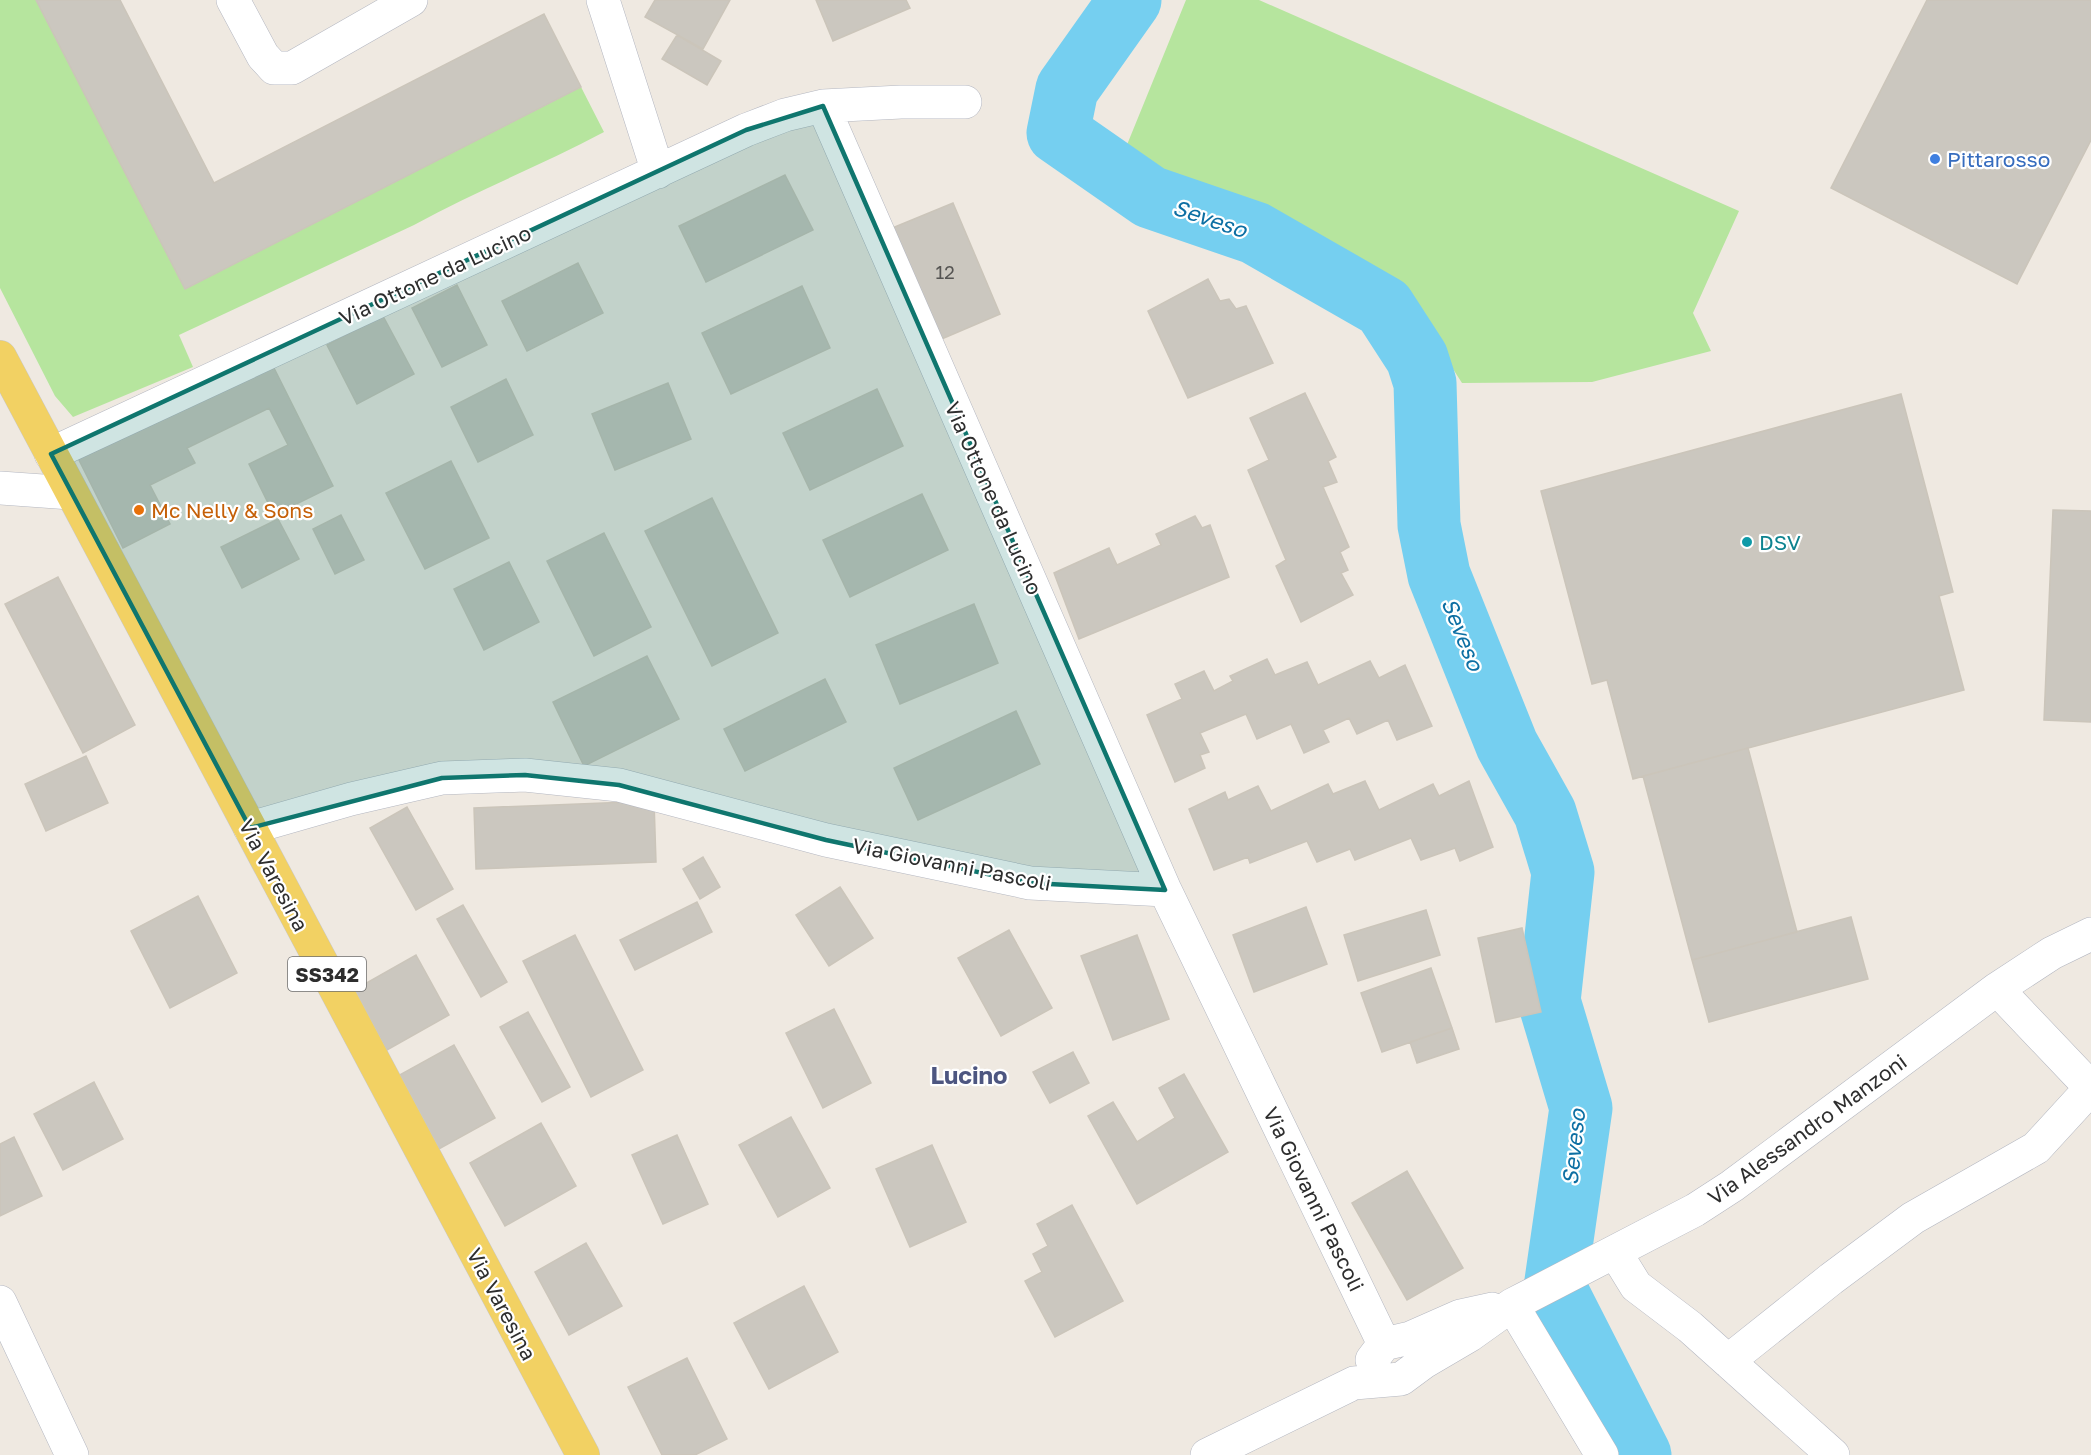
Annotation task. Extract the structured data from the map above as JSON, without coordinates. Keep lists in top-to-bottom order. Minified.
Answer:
{"streets":{"main road":["Via Varesina","SS342"],"street":["Via Ottone da Lucino","Via Giovanni Pascoli","Via Alessandro Manzoni"]},"crossings":[["Via Ottone da Lucino","Via Giovanni Pascoli"],["Via Ottone da Lucino","Via Varesina"],["Via Giovanni Pascoli","Via Varesina"],["Via Giovanni Pascoli","Via Alessandro Manzoni"]],"districts":["Lucino"],"water":["Seveso"],"places":["Pittarosso","Mc Nelly & Sons","DSV"],"house_numbers":["12"]}
